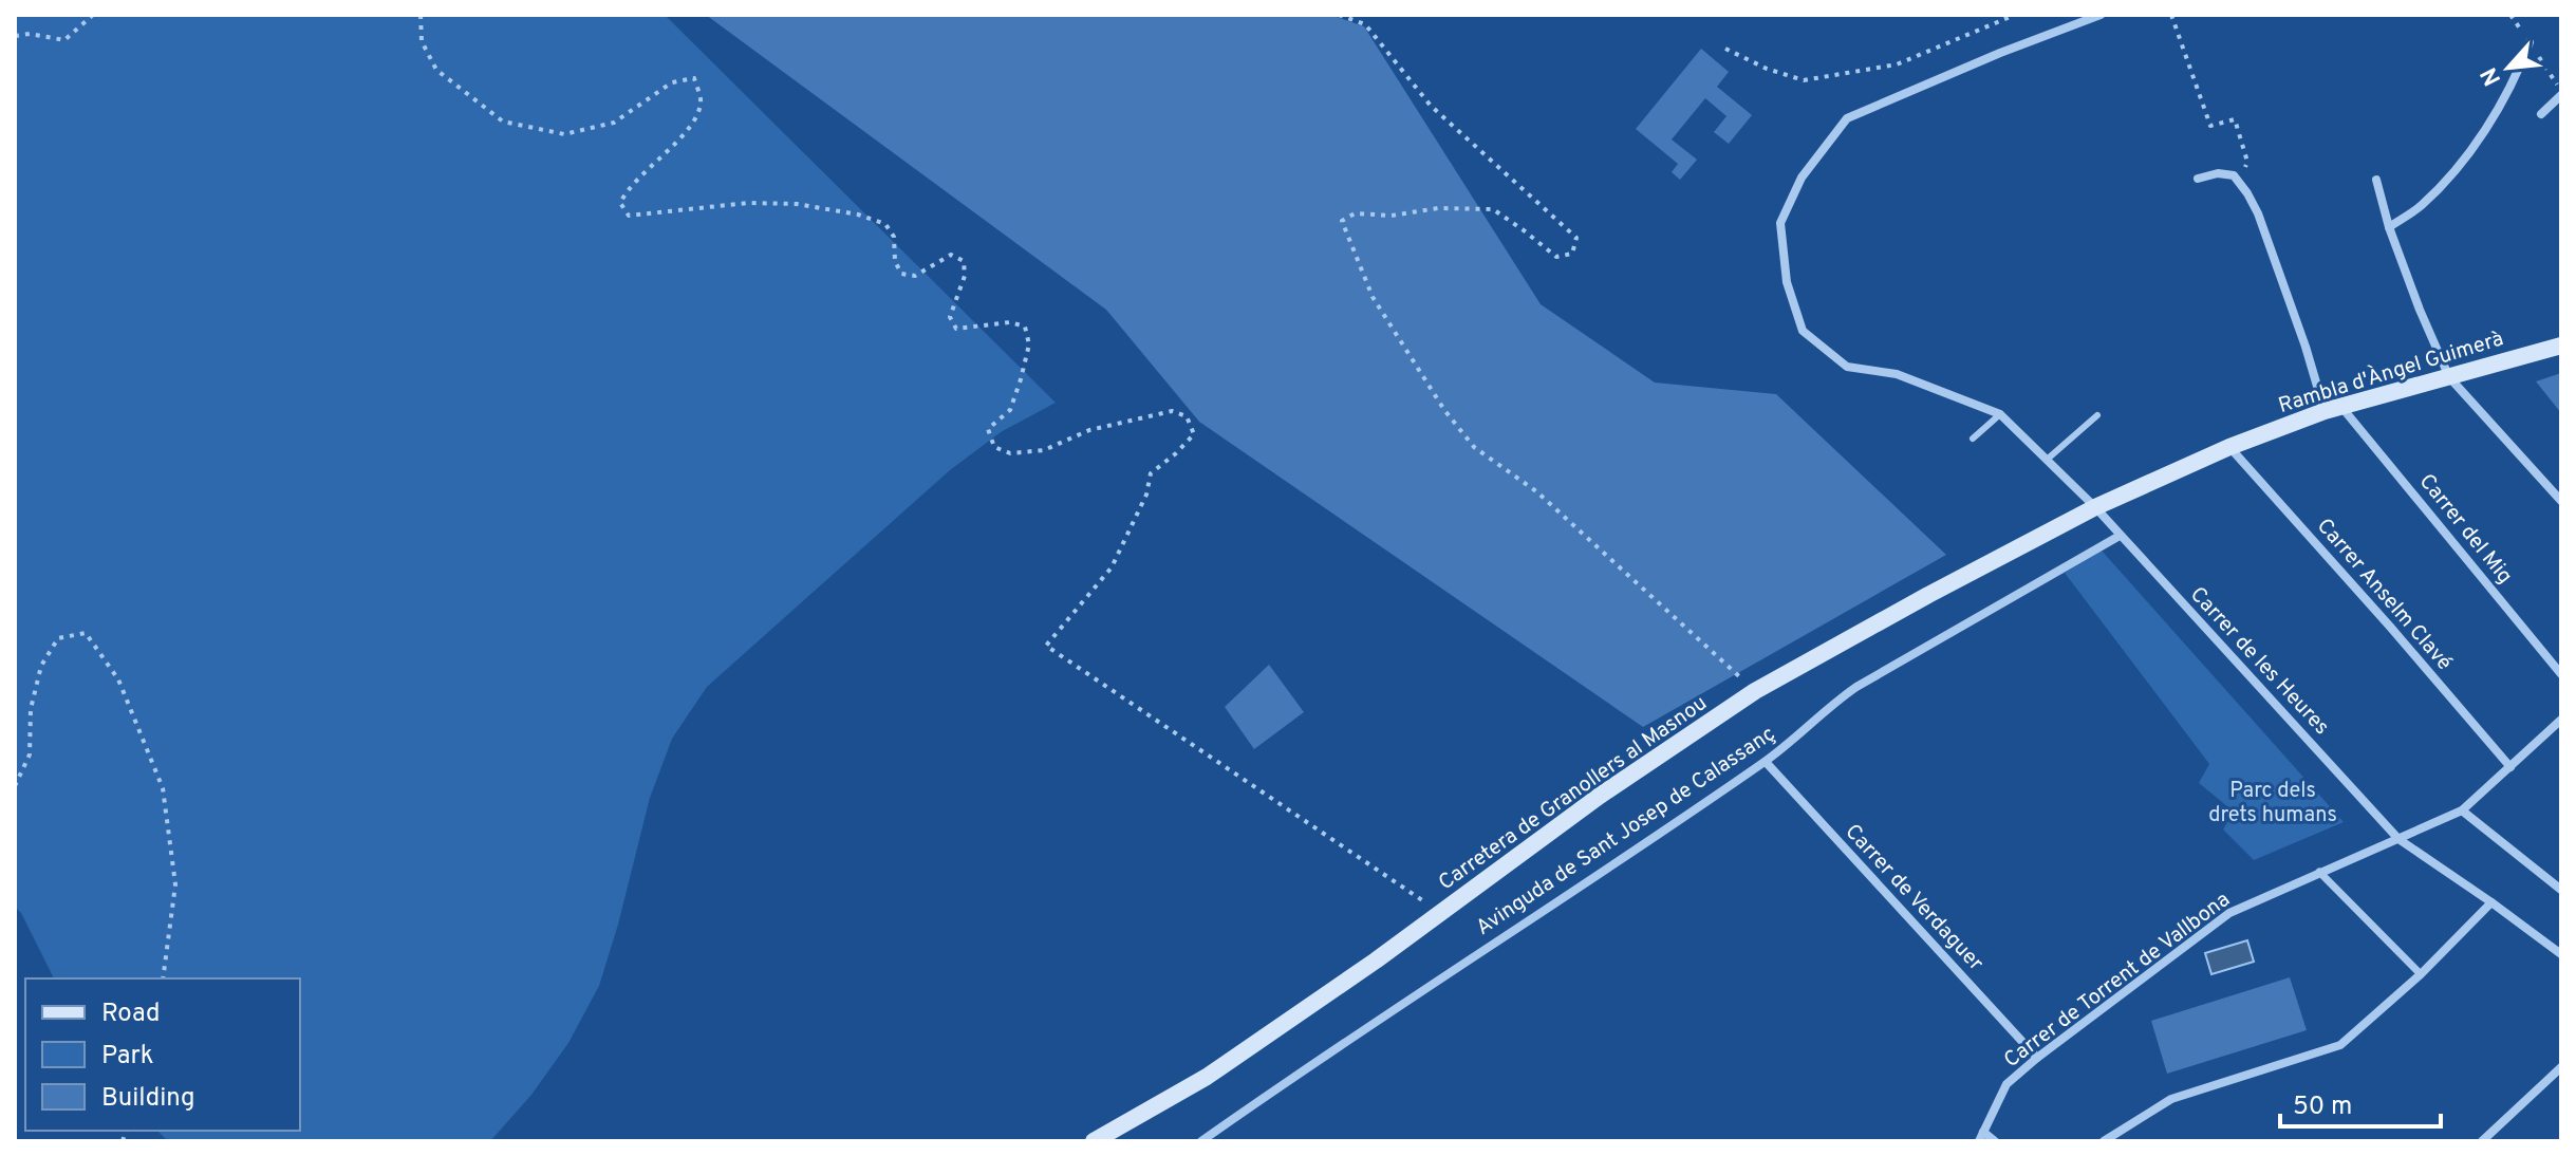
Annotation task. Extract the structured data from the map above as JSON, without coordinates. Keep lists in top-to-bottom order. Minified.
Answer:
{"streets":{"main road":["Rambla d'Àngel Guimerà","Carretera de Granollers al Masnou"],"street":["Carrer del Mig","Carrer Anselm Clavé","Carrer de les Heures","Avinguda de Sant Josep de Calassanç","Carrer de Verdaguer","Carrer de Torrent de Vallbona"]},"crossings":[["Rambla d'Àngel Guimerà","Carrer del Mig"],["Rambla d'Àngel Guimerà","Carrer Anselm Clavé"],["Rambla d'Àngel Guimerà","Carrer de les Heures"],["Rambla d'Àngel Guimerà","Carretera de Granollers al Masnou"],["Carrer Anselm Clavé","Carrer de Torrent de Vallbona"],["Carrer de les Heures","Carretera de Granollers al Masnou"],["Carrer de les Heures","Avinguda de Sant Josep de Calassanç"],["Carrer de les Heures","Carrer de Torrent de Vallbona"],["Avinguda de Sant Josep de Calassanç","Carrer de Verdaguer"],["Carrer de Verdaguer","Carrer de Torrent de Vallbona"]],"parks":["Parc dels drets humans"],"legend":["Road","Park","Building"],"scale_bar":"50 m","north":"bottom left"}
